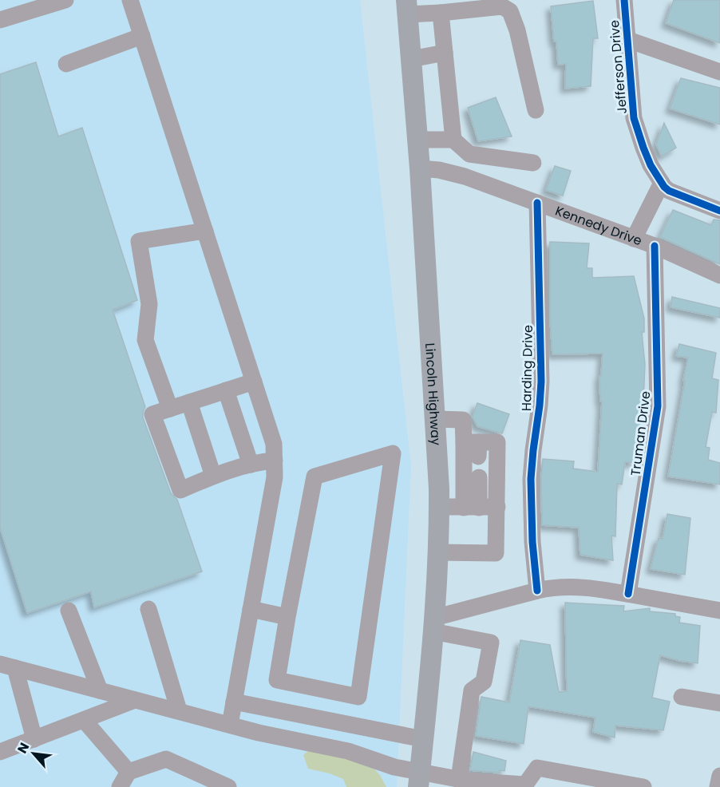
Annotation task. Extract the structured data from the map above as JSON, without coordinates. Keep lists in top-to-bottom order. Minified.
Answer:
{"streets":{"main road":["Lincoln Highway"],"street":["Jefferson Drive","Kennedy Drive","Harding Drive","Truman Drive"]},"crossings":[["Kennedy Drive","Harding Drive"],["Kennedy Drive","Lincoln Highway"],["Kennedy Drive","Truman Drive"]],"north":"top left"}
